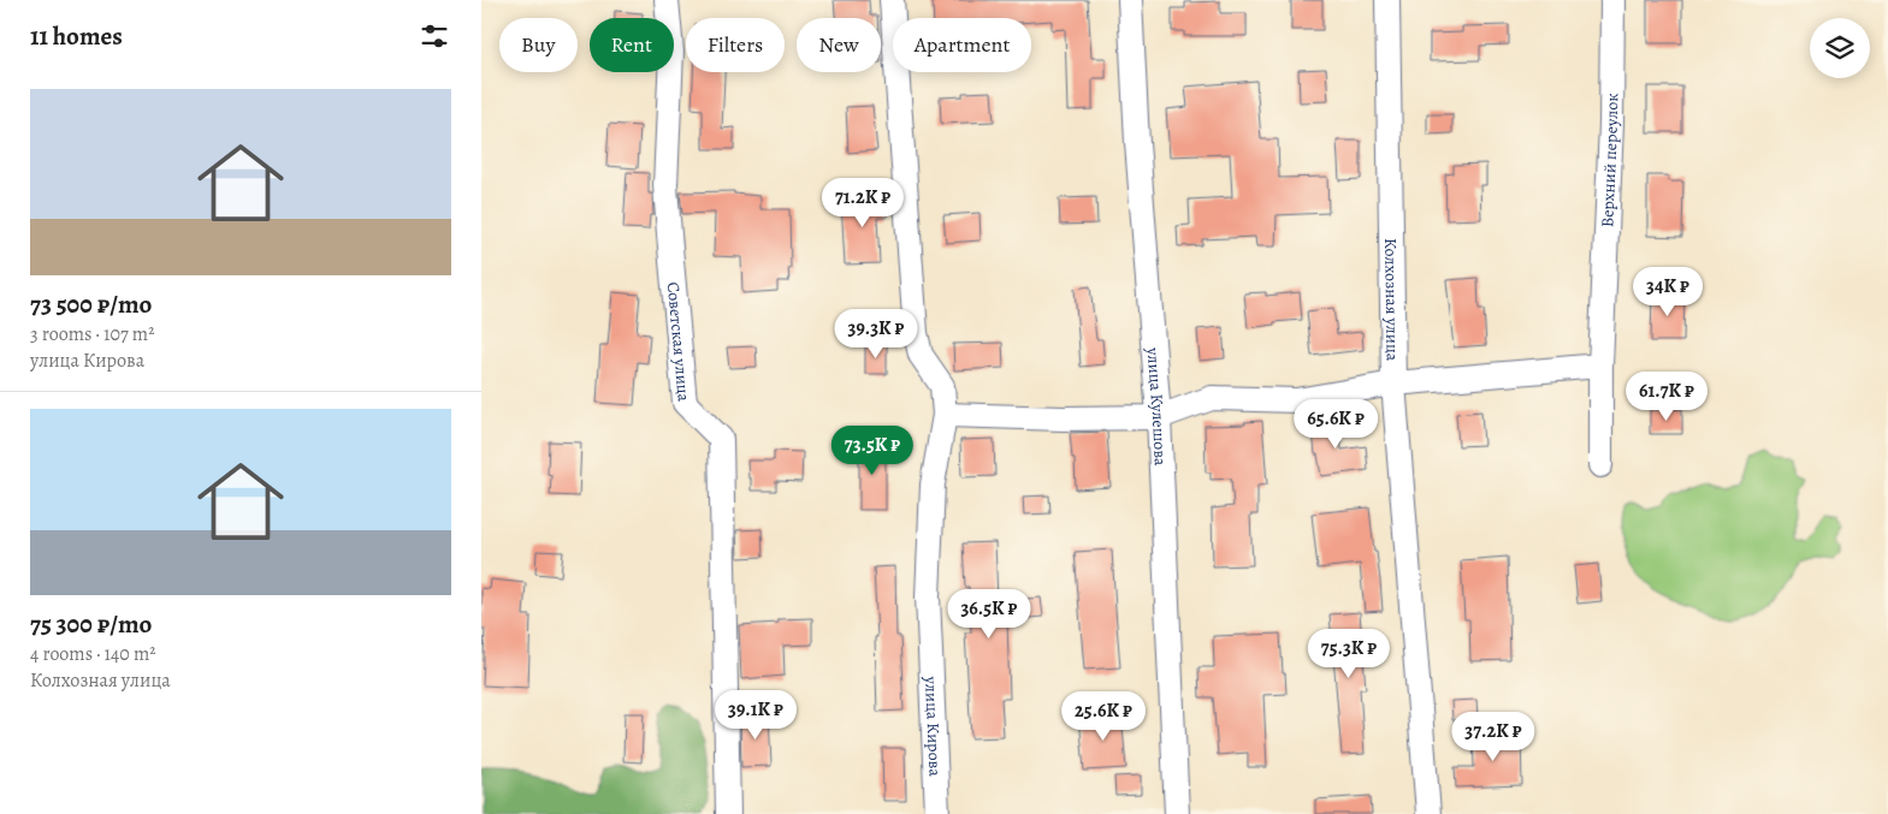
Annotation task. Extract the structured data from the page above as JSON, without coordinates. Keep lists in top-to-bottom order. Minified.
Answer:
{"streets":{"street":["Верхний переулок","Колхозная улица","Советская улица","улица Кулешова","улица Кирова"]},"page":{"heading":"11 homes","chip":["Buy","Rent","Filters","New","Apartment"],"list":[{"name":"73 500 ₽/mo","note":"3 rooms · 107 m² · улица Кирова"},{"name":"75 300 ₽/mo","note":"4 rooms · 140 m² · Колхозная улица"}],"price":["71.2K ₽","34K ₽","39.3K ₽","61.7K ₽","65.6K ₽","73.5K ₽","36.5K ₽","75.3K ₽","39.1K ₽","25.6K ₽","37.2K ₽"]}}
